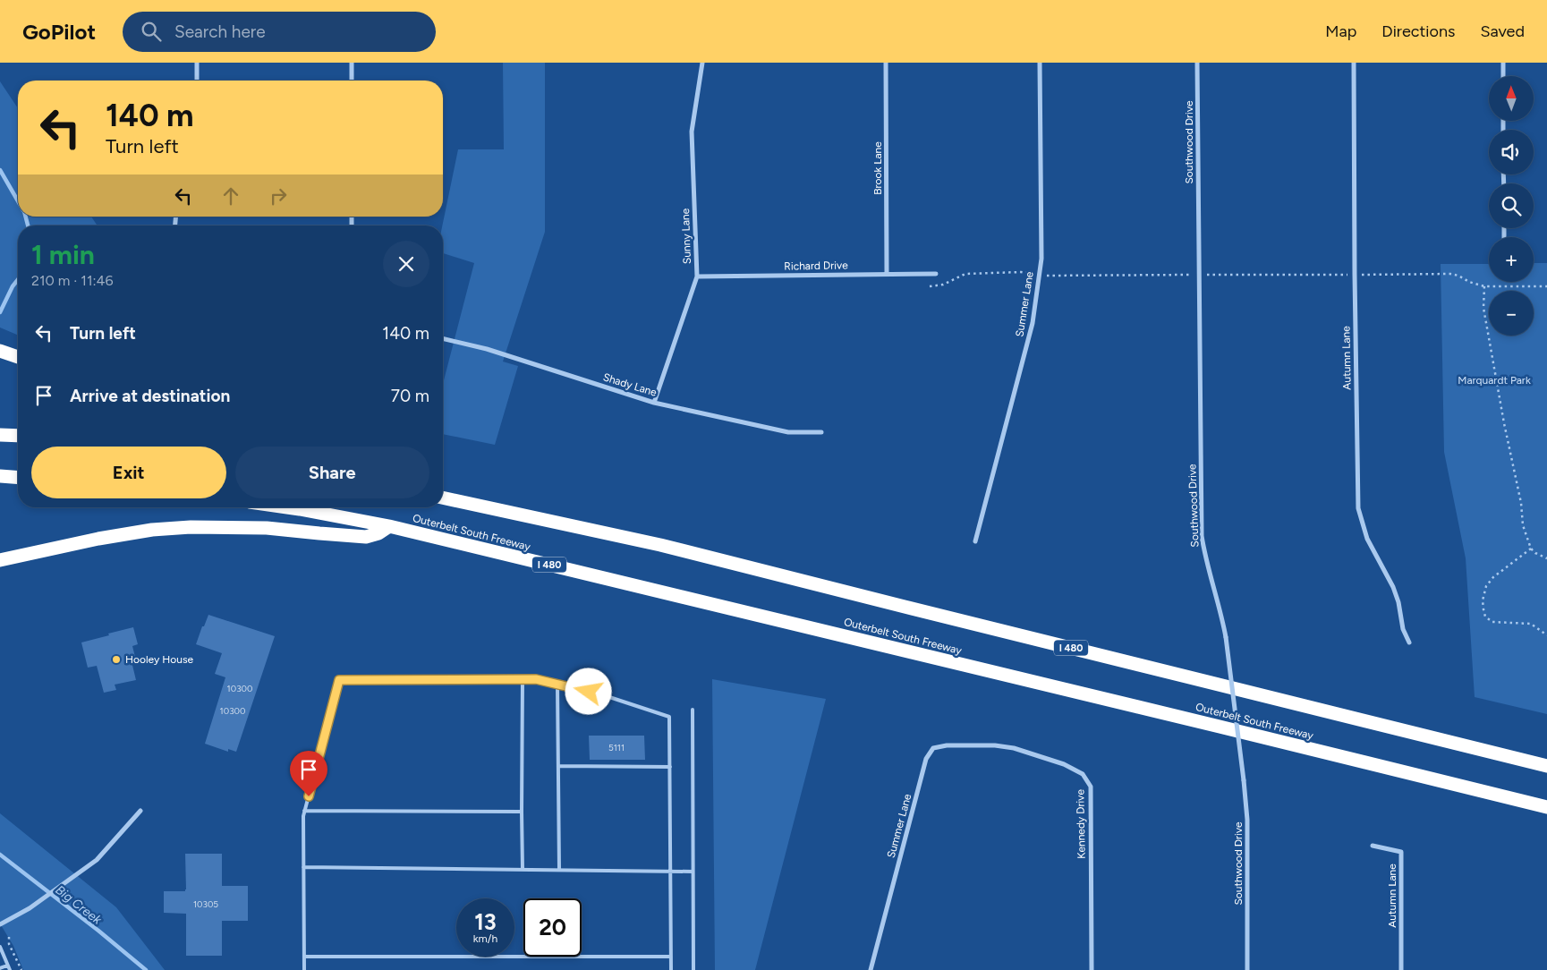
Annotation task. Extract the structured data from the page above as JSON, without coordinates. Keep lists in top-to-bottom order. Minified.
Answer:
{"streets":{"highway":["Outerbelt South Freeway","I 480"],"street":["Southwood Drive","Brook Lane","Sunny Lane","Richard Drive","Summer Lane","Autumn Lane","Shady Lane","Kennedy Drive"]},"crossings":[["Brook Lane","Richard Drive"],["Sunny Lane","Richard Drive"],["Sunny Lane","Shady Lane"],["Summer Lane","Kennedy Drive"]],"water":["Big Creek"],"parks":["Marquardt Park"],"places":["Hooley House"],"house_numbers":["10300","10300","5111","10305"],"north":"top","page":{"header":"GoPilot","search":"Search here","nav":["Map","Directions","Saved"],"map_buttons":["+","−"],"turn":["140 m","Turn left"],"heading":["1 min","210 m · 11:46"],"list":[{"name":"Turn left","value":"140 m"},{"name":"Arrive at destination","value":"70 m"}],"buttons":["Exit","Share"],"speed":"13 km/h","limit":"20"}}
